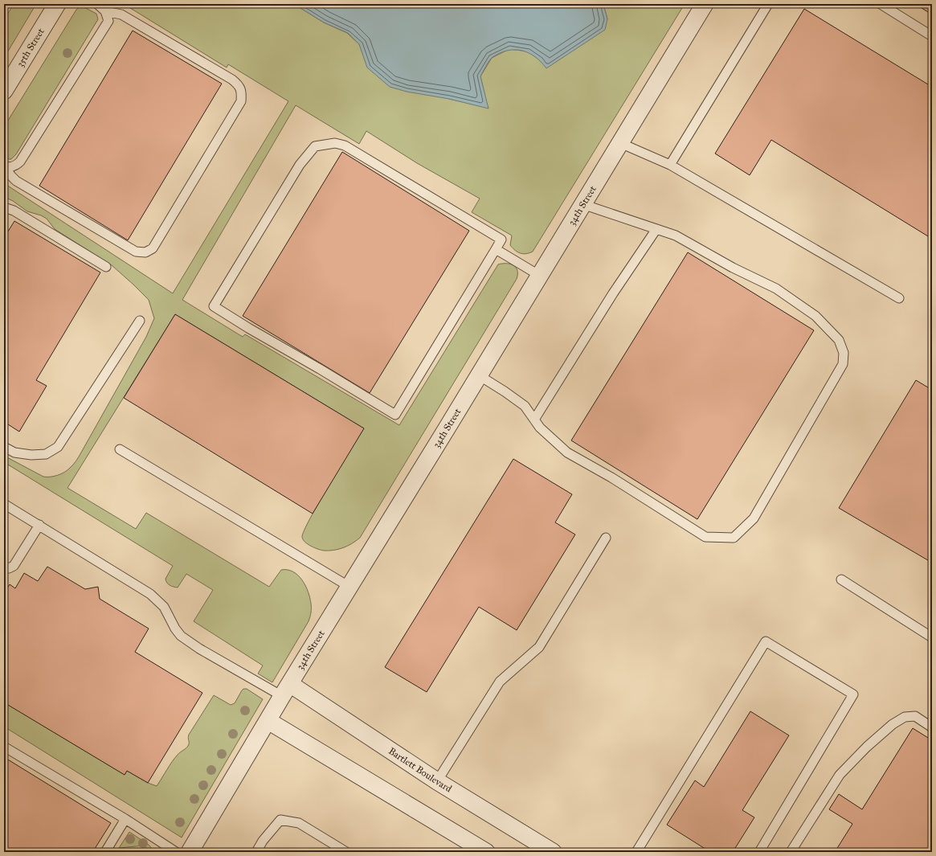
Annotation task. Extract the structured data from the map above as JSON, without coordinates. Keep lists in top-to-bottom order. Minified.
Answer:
{"streets":{"street":["35th Street","34th Street","Bartlett Boulevard"]},"crossings":[["34th Street","Bartlett Boulevard"]]}
